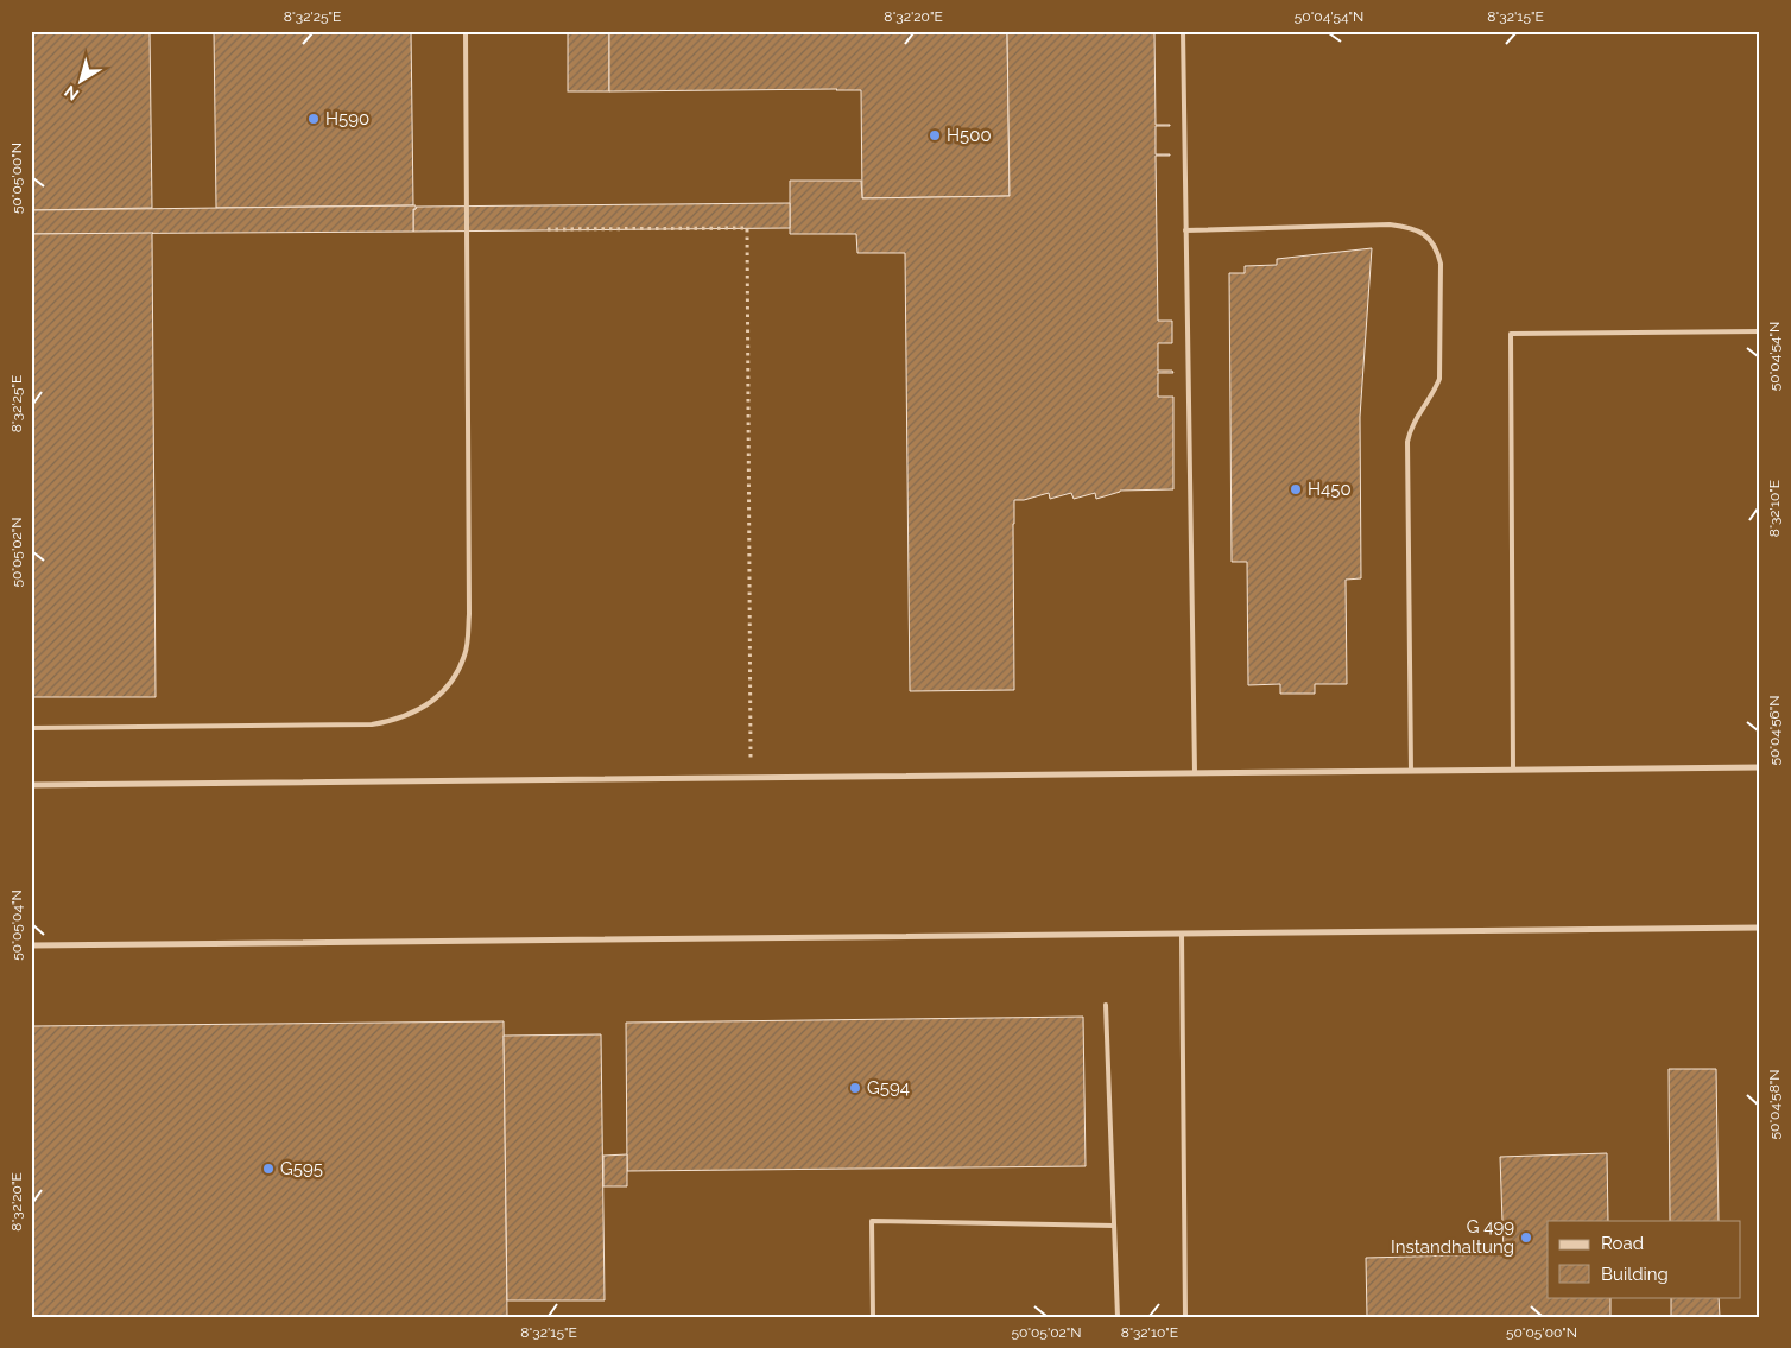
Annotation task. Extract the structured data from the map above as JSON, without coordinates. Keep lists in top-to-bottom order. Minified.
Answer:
{"places":["H590","H500","H450","G594","G595","G 499 Instandhaltung"],"legend":["Road","Building"],"north":"bottom left","coordinates":["8°32'25\"E","8°32'20\"E","50°04'54\"N","8°32'15\"E","50°05'00\"N","8°32'10\"E","50°05'02\"N","50°04'56\"N","50°05'04\"N","50°04'58\"N"]}
